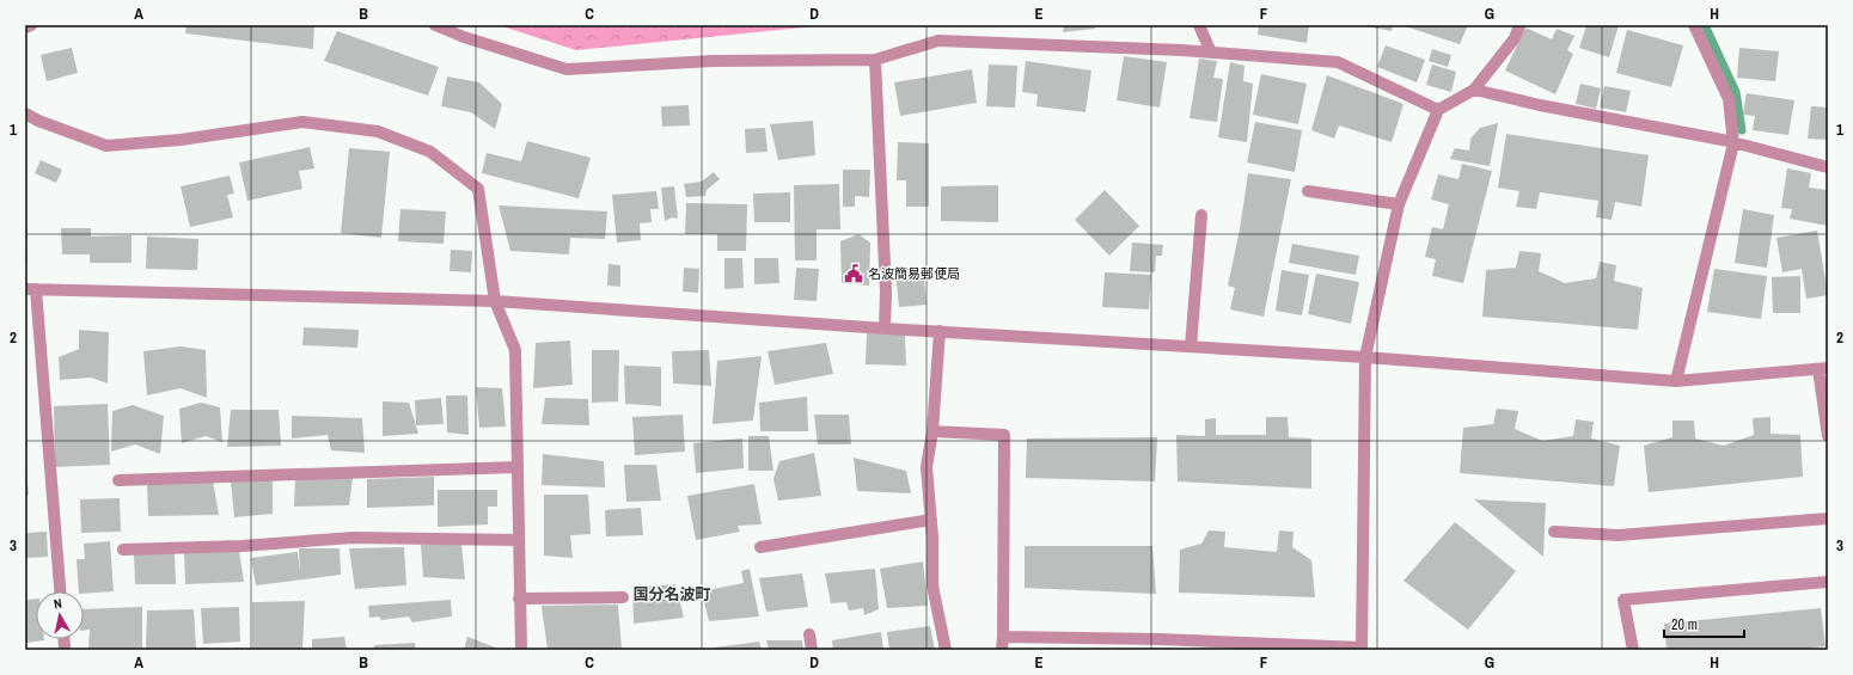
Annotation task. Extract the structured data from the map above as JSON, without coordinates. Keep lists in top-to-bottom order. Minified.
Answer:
{"districts":["国分名波町"],"places":{"public building":["名波簡易郵便局"]},"scale_bar":"20 m","north":"top","grid":{"columns":["A","B","C","D","E","F","G","H"],"rows":["1","2","3"]}}
